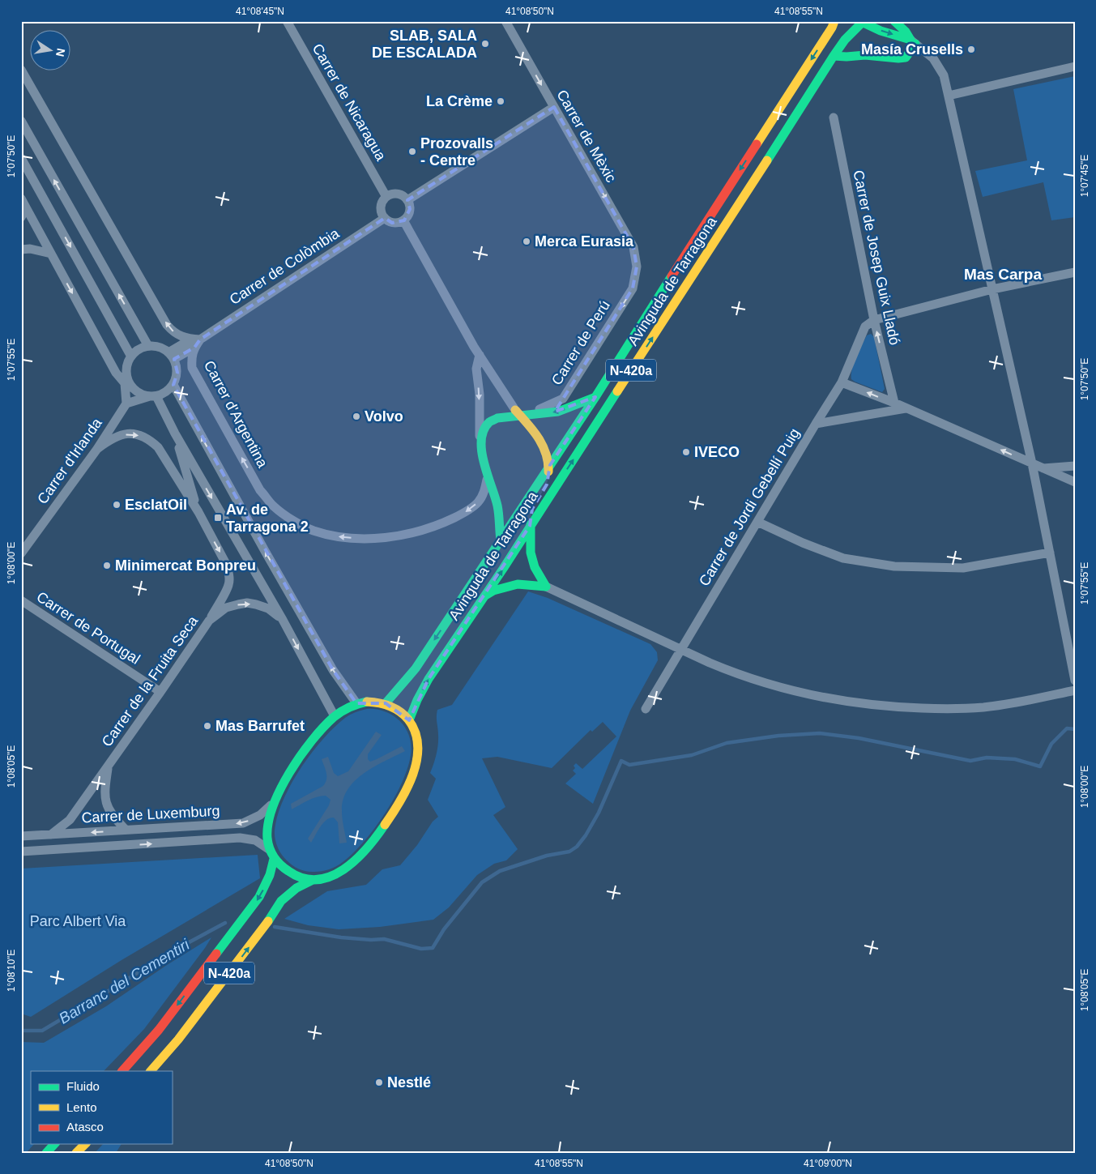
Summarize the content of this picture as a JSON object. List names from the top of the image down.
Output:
{
  "streets": {
    "main road": ["Avinguda de Tarragona", "N-420a"],
    "street": [
      "Carrer de Nicaragua",
      "Carrer de Mèxic",
      "Carrer de Josep Guix Lladó",
      "Carrer de Colòmbia",
      "Carrer de Perú",
      "Carrer d'Argentina",
      "Carrer d'Irlanda",
      "Carrer de Jordi Gebellí Puig",
      "Carrer de Portugal",
      "Carrer de la Fruita Seca",
      "Carrer de Luxemburg"
    ]
  },
  "crossings": [
    ["Carrer de Nicaragua", "Carrer de Colòmbia"],
    ["Carrer de Mèxic", "Carrer de Perú"],
    ["Carrer de Josep Guix Lladó", "Carrer de Jordi Gebellí Puig"],
    ["Carrer de Colòmbia", "Carrer d'Argentina"],
    ["Avinguda de Tarragona", "N-420a"],
    ["Carrer de Perú", "N-420a"],
    ["N-420a", "Carrer de Luxemburg"],
    ["Carrer de Portugal", "Carrer de la Fruita Seca"],
    ["Carrer de la Fruita Seca", "Carrer de Luxemburg"]
  ],
  "one_way": ["Carrer de Mèxic", "Carrer de Perú"],
  "districts": ["Mas Carpa"],
  "water": ["Barranc del Cementiri"],
  "parks": ["Parc Albert Via"],
  "places": {
    "other": [
      "SLAB, SALA DE ESCALADA",
      "Masía Crusells",
      "La Crème",
      "Prozovalls - Centre",
      "Merca Eurasia",
      "Volvo",
      "IVECO",
      "EsclatOil",
      "Minimercat Bonpreu",
      "Mas Barrufet",
      "Nestlé"
    ],
    "transit": ["Av. de Tarragona 2"]
  },
  "legend": ["Fluido", "Lento", "Atasco"],
  "north": "right",
  "coordinates": [
    "41°08'45\"N",
    "41°08'50\"N",
    "41°08'55\"N",
    "1°07'50\"E",
    "1°07'45\"E",
    "1°07'55\"E",
    "1°08'00\"E",
    "1°08'05\"E",
    "1°08'10\"E",
    "41°09'00\"N"
  ]
}
